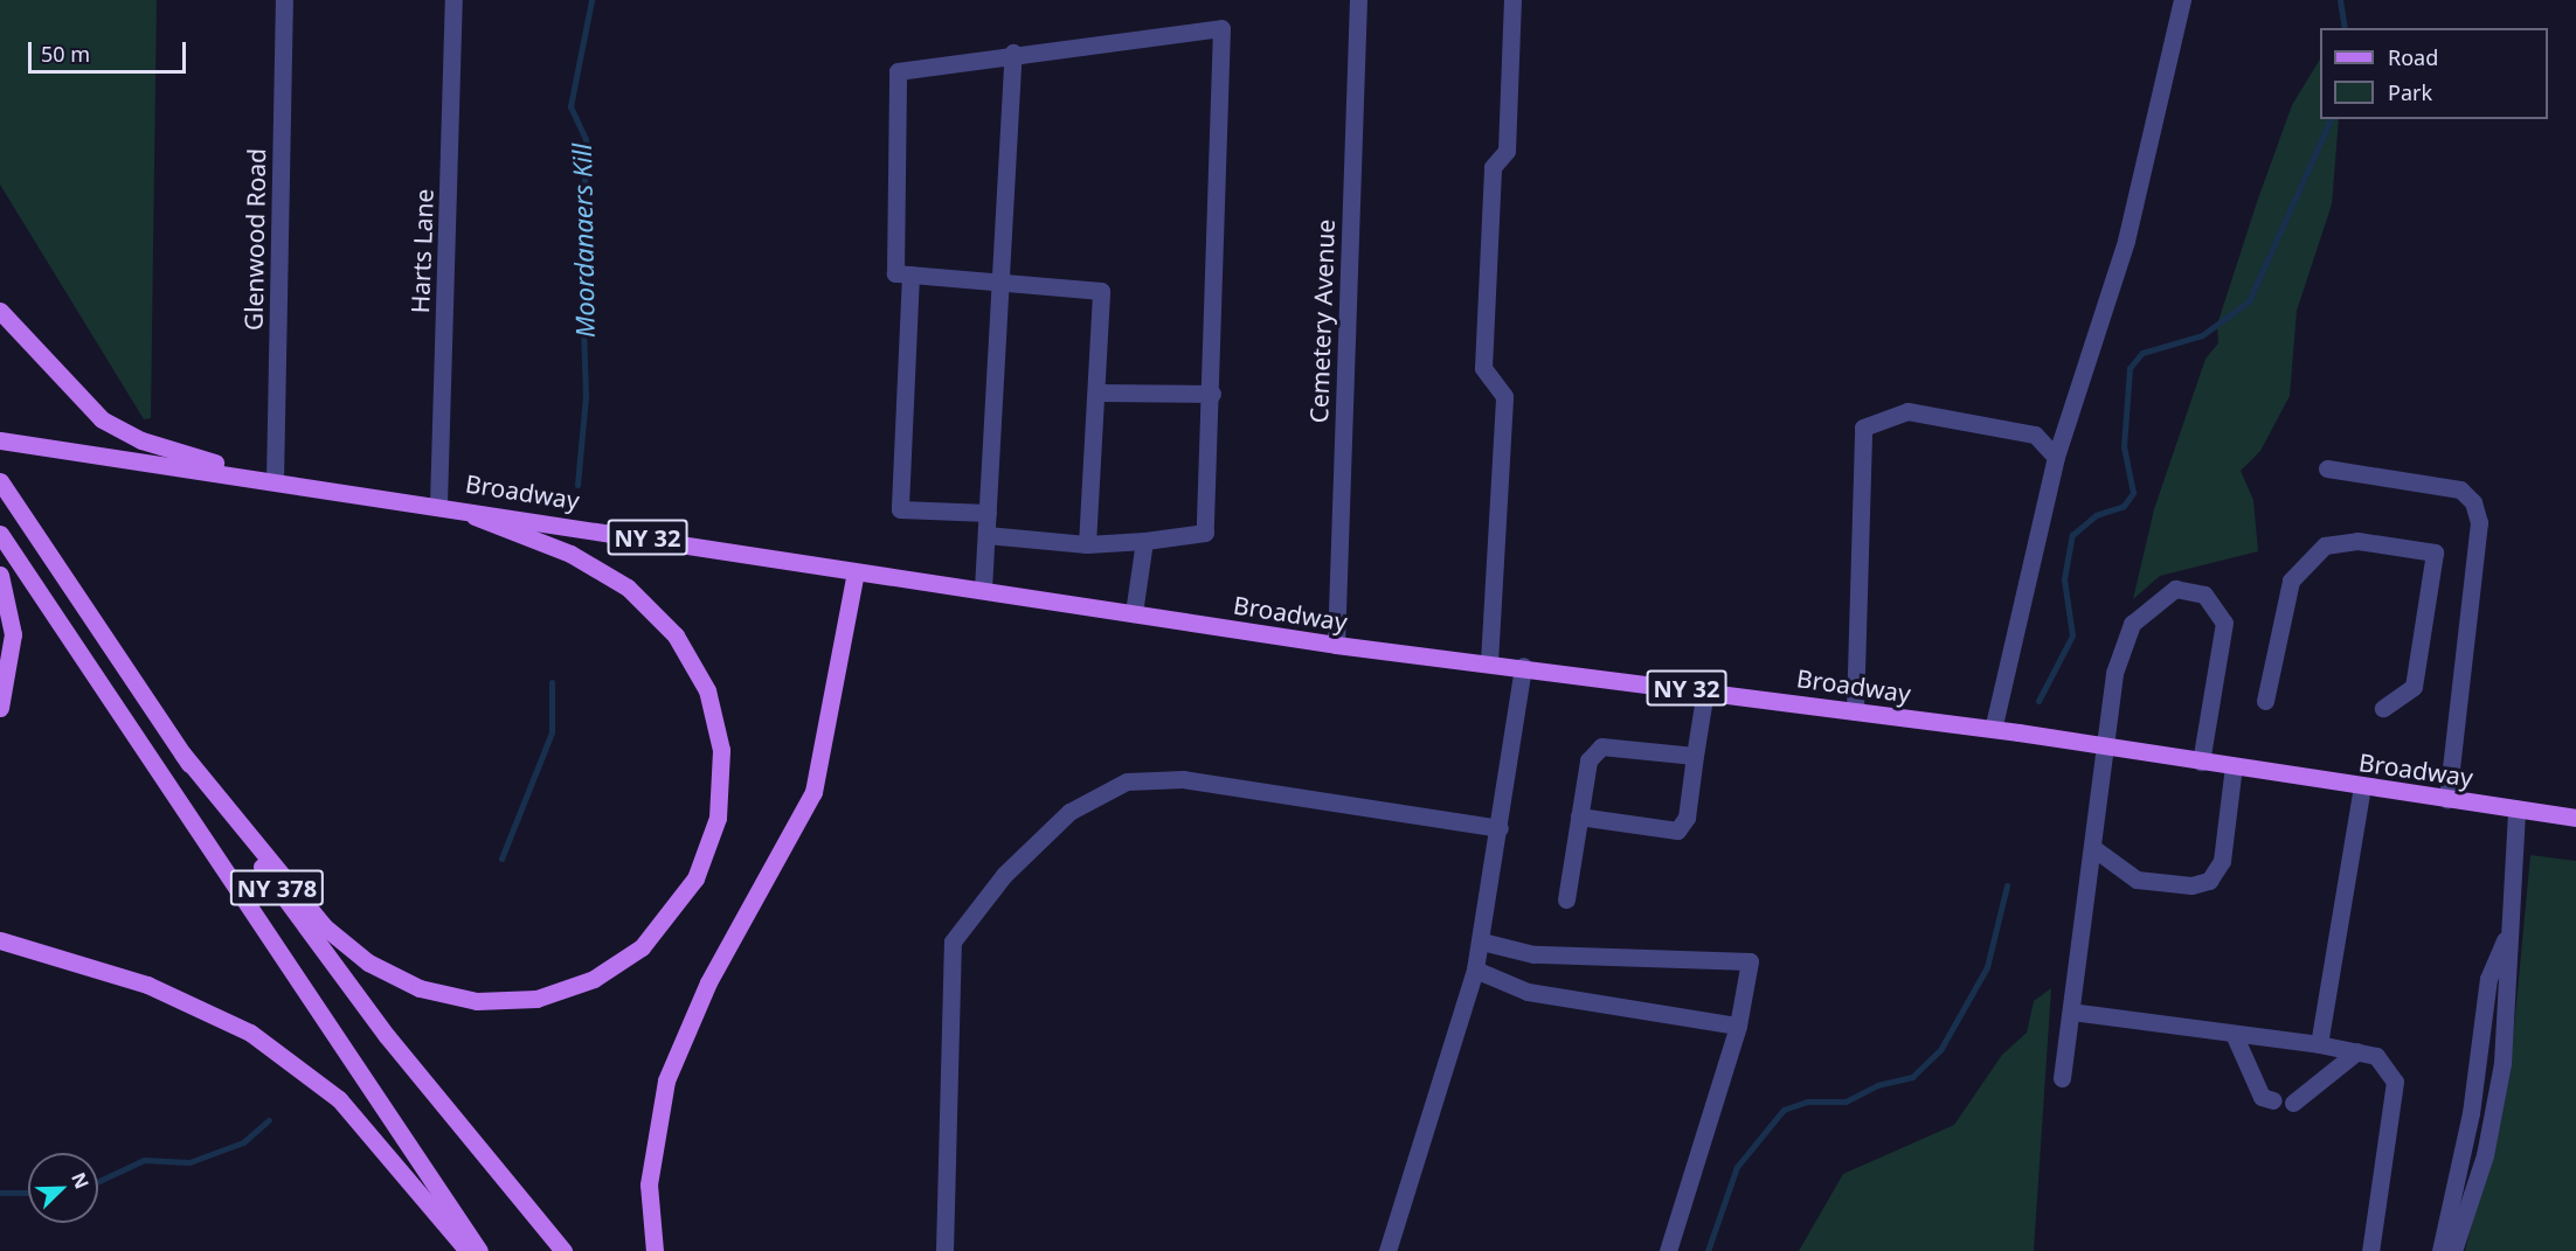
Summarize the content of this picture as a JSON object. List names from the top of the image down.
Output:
{
  "streets": {
    "main road": ["Broadway", "NY 32", "NY 378"],
    "street": ["Glenwood Road", "Harts Lane", "Cemetery Avenue"]
  },
  "crossings": [
    ["Glenwood Road", "Broadway"],
    ["Harts Lane", "Broadway"],
    ["Cemetery Avenue", "Broadway"]
  ],
  "water": ["Moordanaers Kill"],
  "legend": ["Road", "Park"],
  "scale_bar": "50 m",
  "north": "top right"
}
